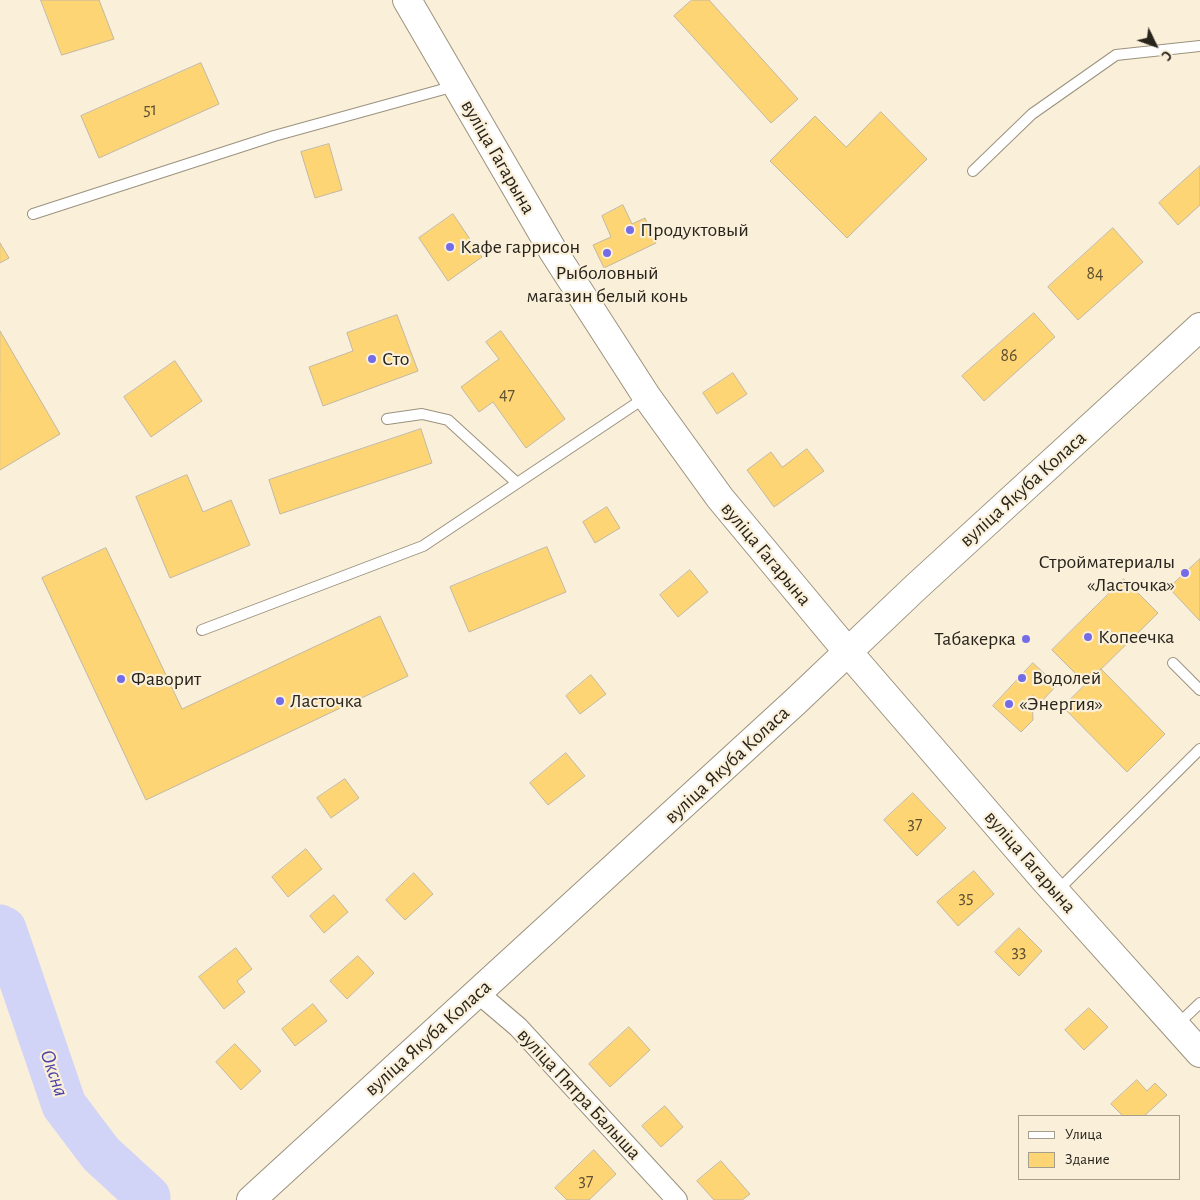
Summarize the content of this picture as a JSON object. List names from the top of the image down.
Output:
{
  "streets": {
    "main road": ["вуліца Гагарына", "вуліца Якуба Коласа"],
    "street": ["вуліца Пятра Балыша"]
  },
  "crossings": [
    ["вуліца Гагарына", "вуліца Якуба Коласа"],
    ["вуліца Якуба Коласа", "вуліца Пятра Балыша"]
  ],
  "water": ["Оксна"],
  "places": [
    "Продуктовый",
    "Кафе гаррисон",
    "Рыболовный магазин белый конь",
    "Сто",
    "Стройматериалы «Ласточка»",
    "Копеечка",
    "Табакерка",
    "Водолей",
    "Фаворит",
    "Ласточка",
    "«Энергия»"
  ],
  "house_numbers": [
    "51",
    "84",
    "86",
    "47",
    "37",
    "35",
    "33",
    "37"
  ],
  "legend": ["Улица", "Здание"],
  "north": "bottom right"
}
